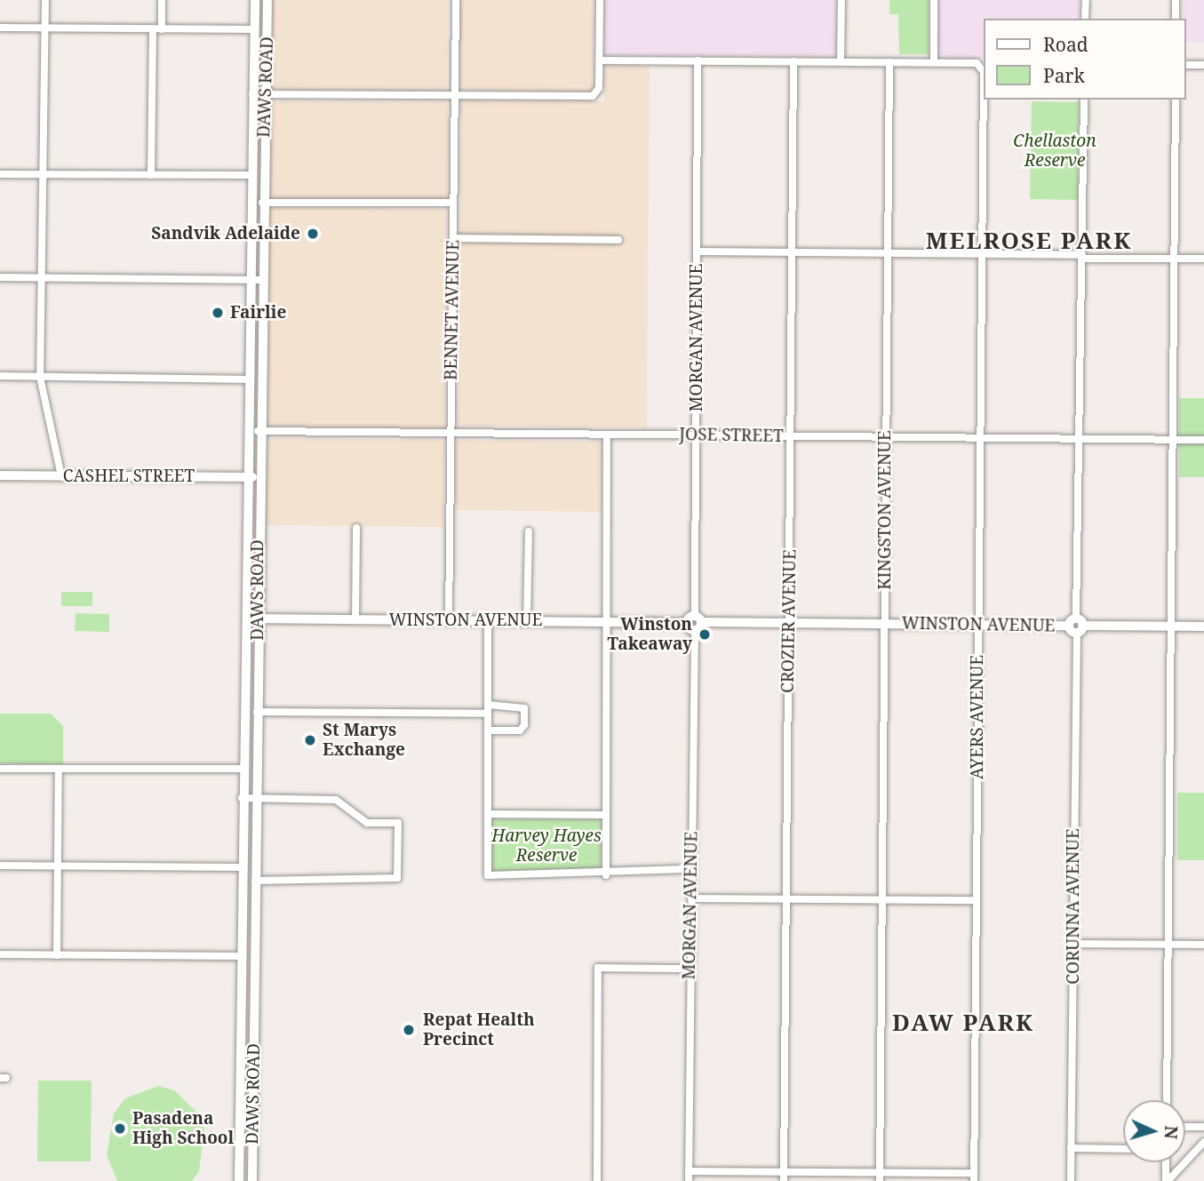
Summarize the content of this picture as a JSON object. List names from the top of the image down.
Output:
{
  "streets": {
    "main road": ["DAWS ROAD", "CASHEL STREET", "WINSTON AVENUE"],
    "street": [
      "BENNET AVENUE",
      "MORGAN AVENUE",
      "JOSE STREET",
      "KINGSTON AVENUE",
      "CROZIER AVENUE",
      "AYERS AVENUE",
      "CORUNNA AVENUE"
    ]
  },
  "crossings": [
    ["DAWS ROAD", "JOSE STREET"],
    ["DAWS ROAD", "CASHEL STREET"],
    ["DAWS ROAD", "WINSTON AVENUE"],
    ["BENNET AVENUE", "JOSE STREET"],
    ["BENNET AVENUE", "WINSTON AVENUE"],
    ["MORGAN AVENUE", "JOSE STREET"],
    ["MORGAN AVENUE", "WINSTON AVENUE"],
    ["JOSE STREET", "KINGSTON AVENUE"],
    ["JOSE STREET", "CROZIER AVENUE"],
    ["JOSE STREET", "AYERS AVENUE"],
    ["JOSE STREET", "CORUNNA AVENUE"],
    ["KINGSTON AVENUE", "WINSTON AVENUE"],
    ["WINSTON AVENUE", "CROZIER AVENUE"],
    ["WINSTON AVENUE", "AYERS AVENUE"],
    ["WINSTON AVENUE", "CORUNNA AVENUE"]
  ],
  "districts": ["MELROSE PARK", "DAW PARK"],
  "parks": ["Chellaston Reserve", "Harvey Hayes Reserve"],
  "places": [
    "Sandvik Adelaide",
    "Fairlie",
    "Winston Takeaway",
    "St Marys Exchange",
    "Repat Health Precinct",
    "Pasadena High School"
  ],
  "legend": ["Road", "Park"],
  "north": "right"
}
